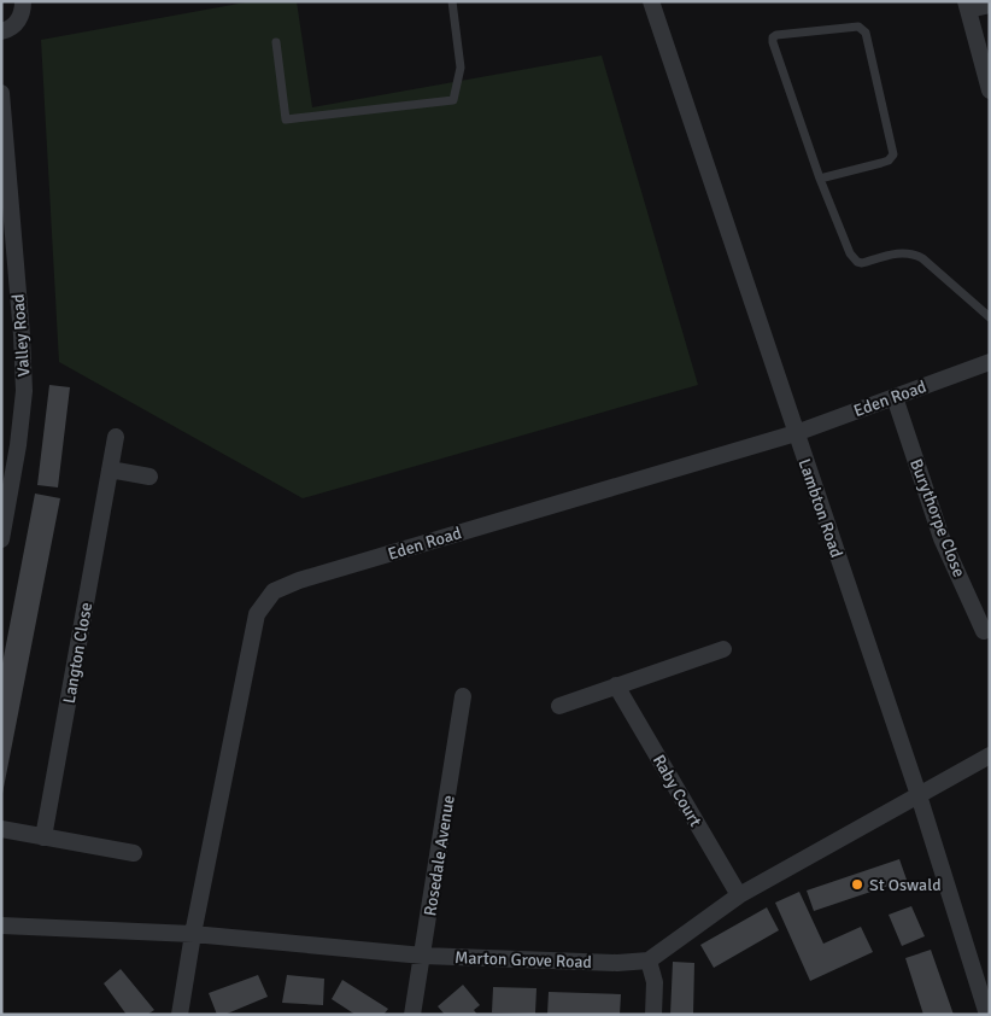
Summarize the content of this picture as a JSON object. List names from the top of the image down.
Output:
{
  "streets": {
    "street": [
      "Valley Road",
      "Eden Road",
      "Lambton Road",
      "Burythorpe Close",
      "Langton Close",
      "Raby Court",
      "Rosedale Avenue",
      "Marton Grove Road"
    ]
  },
  "crossings": [
    ["Eden Road", "Lambton Road"],
    ["Eden Road", "Burythorpe Close"],
    ["Eden Road", "Marton Grove Road"],
    ["Rosedale Avenue", "Marton Grove Road"]
  ],
  "places": ["St Oswald"]
}
